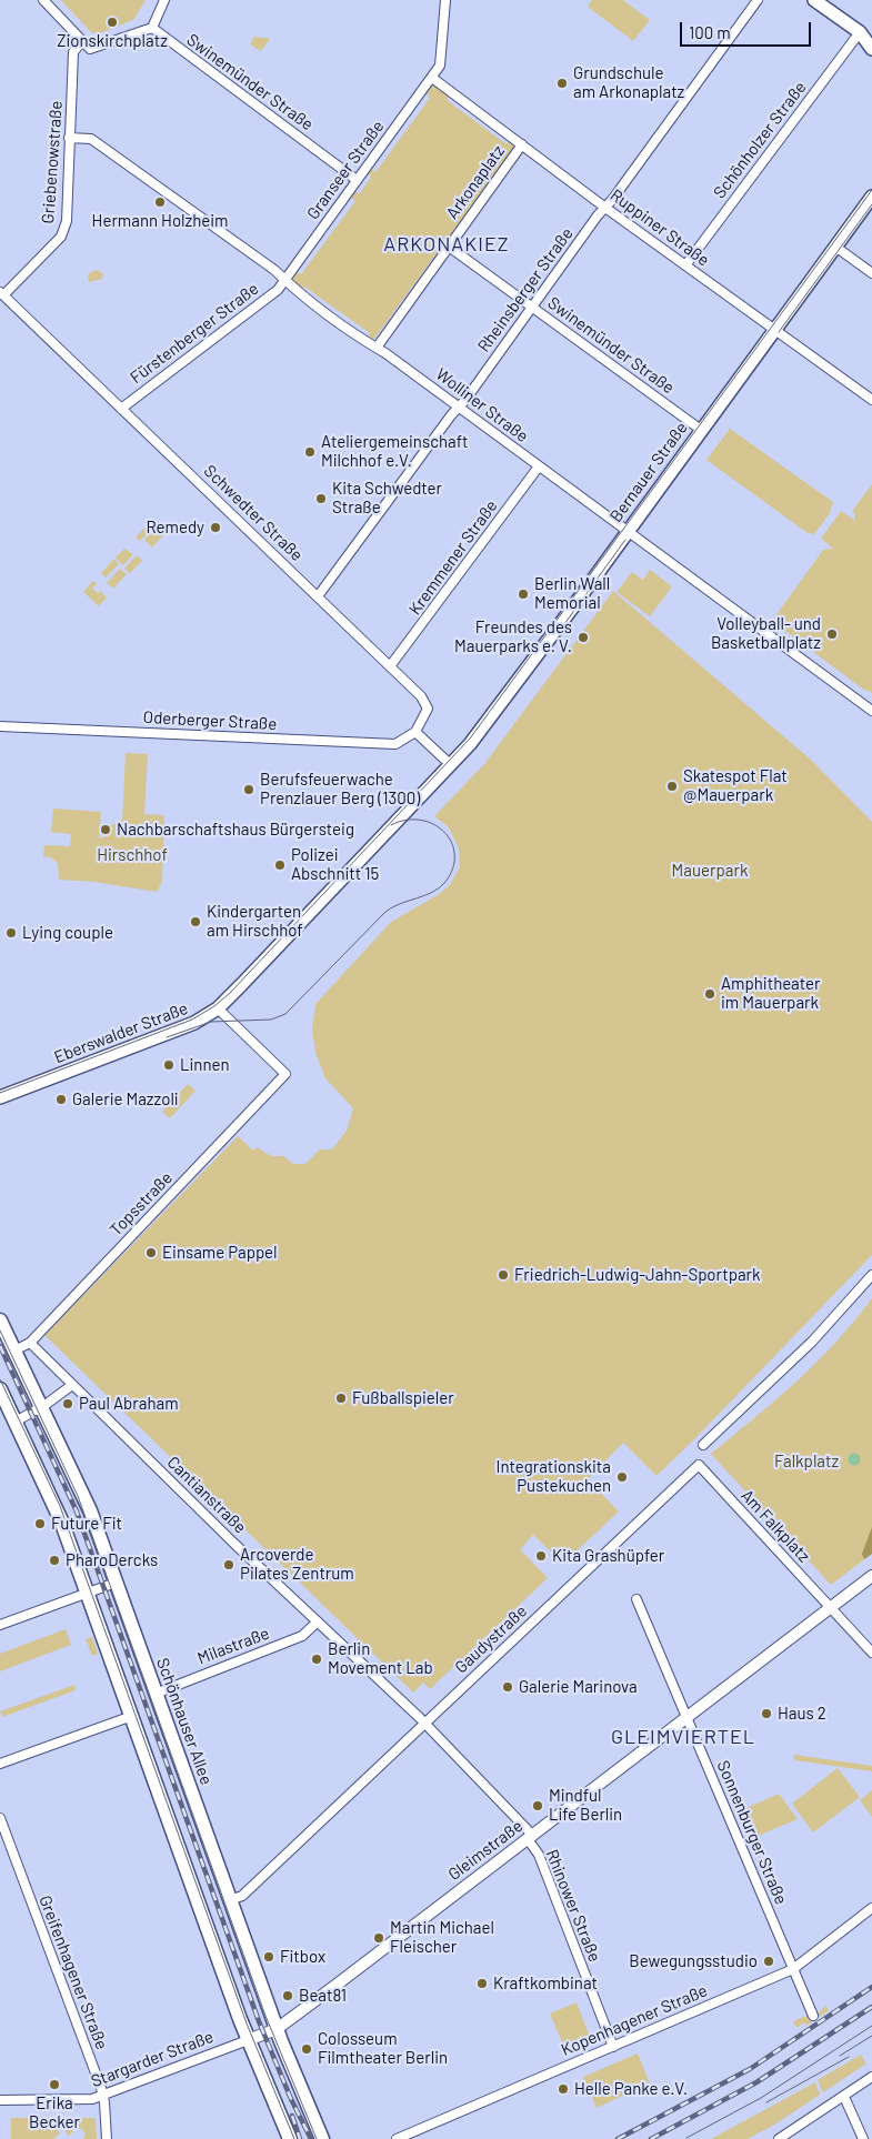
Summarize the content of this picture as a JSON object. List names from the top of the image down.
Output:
{
  "streets": {
    "main road": ["Bernauer Straße", "Eberswalder Straße", "Schönhauser Allee"],
    "street": [
      "Swinemünder Straße",
      "Schönholzer Straße",
      "Griebenowstraße",
      "Granseer Straße",
      "Arkonaplatz",
      "Ruppiner Straße",
      "Rheinsberger Straße",
      "Fürstenberger Straße",
      "Wolliner Straße",
      "Schwedter Straße",
      "Kremmener Straße",
      "Oderberger Straße",
      "Topsstraße",
      "Cantianstraße",
      "Am Falkplatz",
      "Gaudystraße",
      "Milastraße",
      "Sonnenburger Straße",
      "Gleimstraße",
      "Rhinower Straße",
      "Greifenhagener Straße",
      "Kopenhagener Straße",
      "Stargarder Straße"
    ]
  },
  "crossings": [
    ["Swinemünder Straße", "Granseer Straße"],
    ["Swinemünder Straße", "Arkonaplatz"],
    ["Swinemünder Straße", "Rheinsberger Straße"],
    ["Swinemünder Straße", "Bernauer Straße"],
    ["Schönholzer Straße", "Ruppiner Straße"],
    ["Griebenowstraße", "Wolliner Straße"],
    ["Griebenowstraße", "Schwedter Straße"],
    ["Granseer Straße", "Ruppiner Straße"],
    ["Granseer Straße", "Fürstenberger Straße"],
    ["Granseer Straße", "Wolliner Straße"],
    ["Arkonaplatz", "Ruppiner Straße"],
    ["Arkonaplatz", "Wolliner Straße"],
    ["Ruppiner Straße", "Rheinsberger Straße"],
    ["Ruppiner Straße", "Bernauer Straße"],
    ["Rheinsberger Straße", "Wolliner Straße"],
    ["Rheinsberger Straße", "Schwedter Straße"],
    ["Fürstenberger Straße", "Wolliner Straße"],
    ["Fürstenberger Straße", "Schwedter Straße"],
    ["Wolliner Straße", "Bernauer Straße"],
    ["Wolliner Straße", "Kremmener Straße"],
    ["Bernauer Straße", "Eberswalder Straße"],
    ["Schwedter Straße", "Kremmener Straße"],
    ["Schwedter Straße", "Oderberger Straße"],
    ["Eberswalder Straße", "Topsstraße"],
    ["Topsstraße", "Cantianstraße"],
    ["Topsstraße", "Schönhauser Allee"],
    ["Cantianstraße", "Gaudystraße"],
    ["Cantianstraße", "Milastraße"],
    ["Cantianstraße", "Gleimstraße"],
    ["Cantianstraße", "Rhinower Straße"],
    ["Am Falkplatz", "Gaudystraße"],
    ["Am Falkplatz", "Gleimstraße"],
    ["Gaudystraße", "Schönhauser Allee"],
    ["Milastraße", "Schönhauser Allee"],
    ["Schönhauser Allee", "Gleimstraße"],
    ["Sonnenburger Straße", "Gleimstraße"],
    ["Sonnenburger Straße", "Kopenhagener Straße"],
    ["Gleimstraße", "Rhinower Straße"],
    ["Gleimstraße", "Stargarder Straße"],
    ["Rhinower Straße", "Kopenhagener Straße"],
    ["Greifenhagener Straße", "Stargarder Straße"]
  ],
  "districts": ["ARKONAKIEZ", "GLEIMVIERTEL"],
  "parks": ["Hirschhof", "Mauerpark", "Falkplatz"],
  "places": [
    "Zionskirchplatz",
    "Grundschule am Arkonaplatz",
    "Hermann Holzheim",
    "Ateliergemeinschaft Milchhof e.V.",
    "Kita Schwedter Straße",
    "Remedy",
    "Berlin Wall Memorial",
    "Volleyball- und Basketballplatz",
    "Freundes des Mauerparks e. V.",
    "Skatespot Flat @Mauerpark",
    "Berufsfeuerwache Prenzlauer Berg (1300)",
    "Nachbarschaftshaus Bürgersteig",
    "Polizei Abschnitt 15",
    "Kindergarten am Hirschhof",
    "Lying couple",
    "Amphitheater im Mauerpark",
    "Linnen",
    "Galerie Mazzoli",
    "Einsame Pappel",
    "Friedrich-Ludwig-Jahn-Sportpark",
    "Fußballspieler",
    "Paul Abraham",
    "Integrationskita Pustekuchen",
    "Future Fit",
    "Kita Grashüpfer",
    "PharoDercks",
    "Arcoverde Pilates Zentrum",
    "Berlin Movement Lab",
    "Galerie Marinova",
    "Haus 2",
    "Mindful Life Berlin",
    "Martin Michael Fleischer",
    "Fitbox",
    "Bewegungsstudio",
    "Kraftkombinat",
    "Beat81",
    "Colosseum Filmtheater Berlin",
    "Erika Becker",
    "Helle Panke e.V."
  ],
  "scale_bar": "100 m"
}
